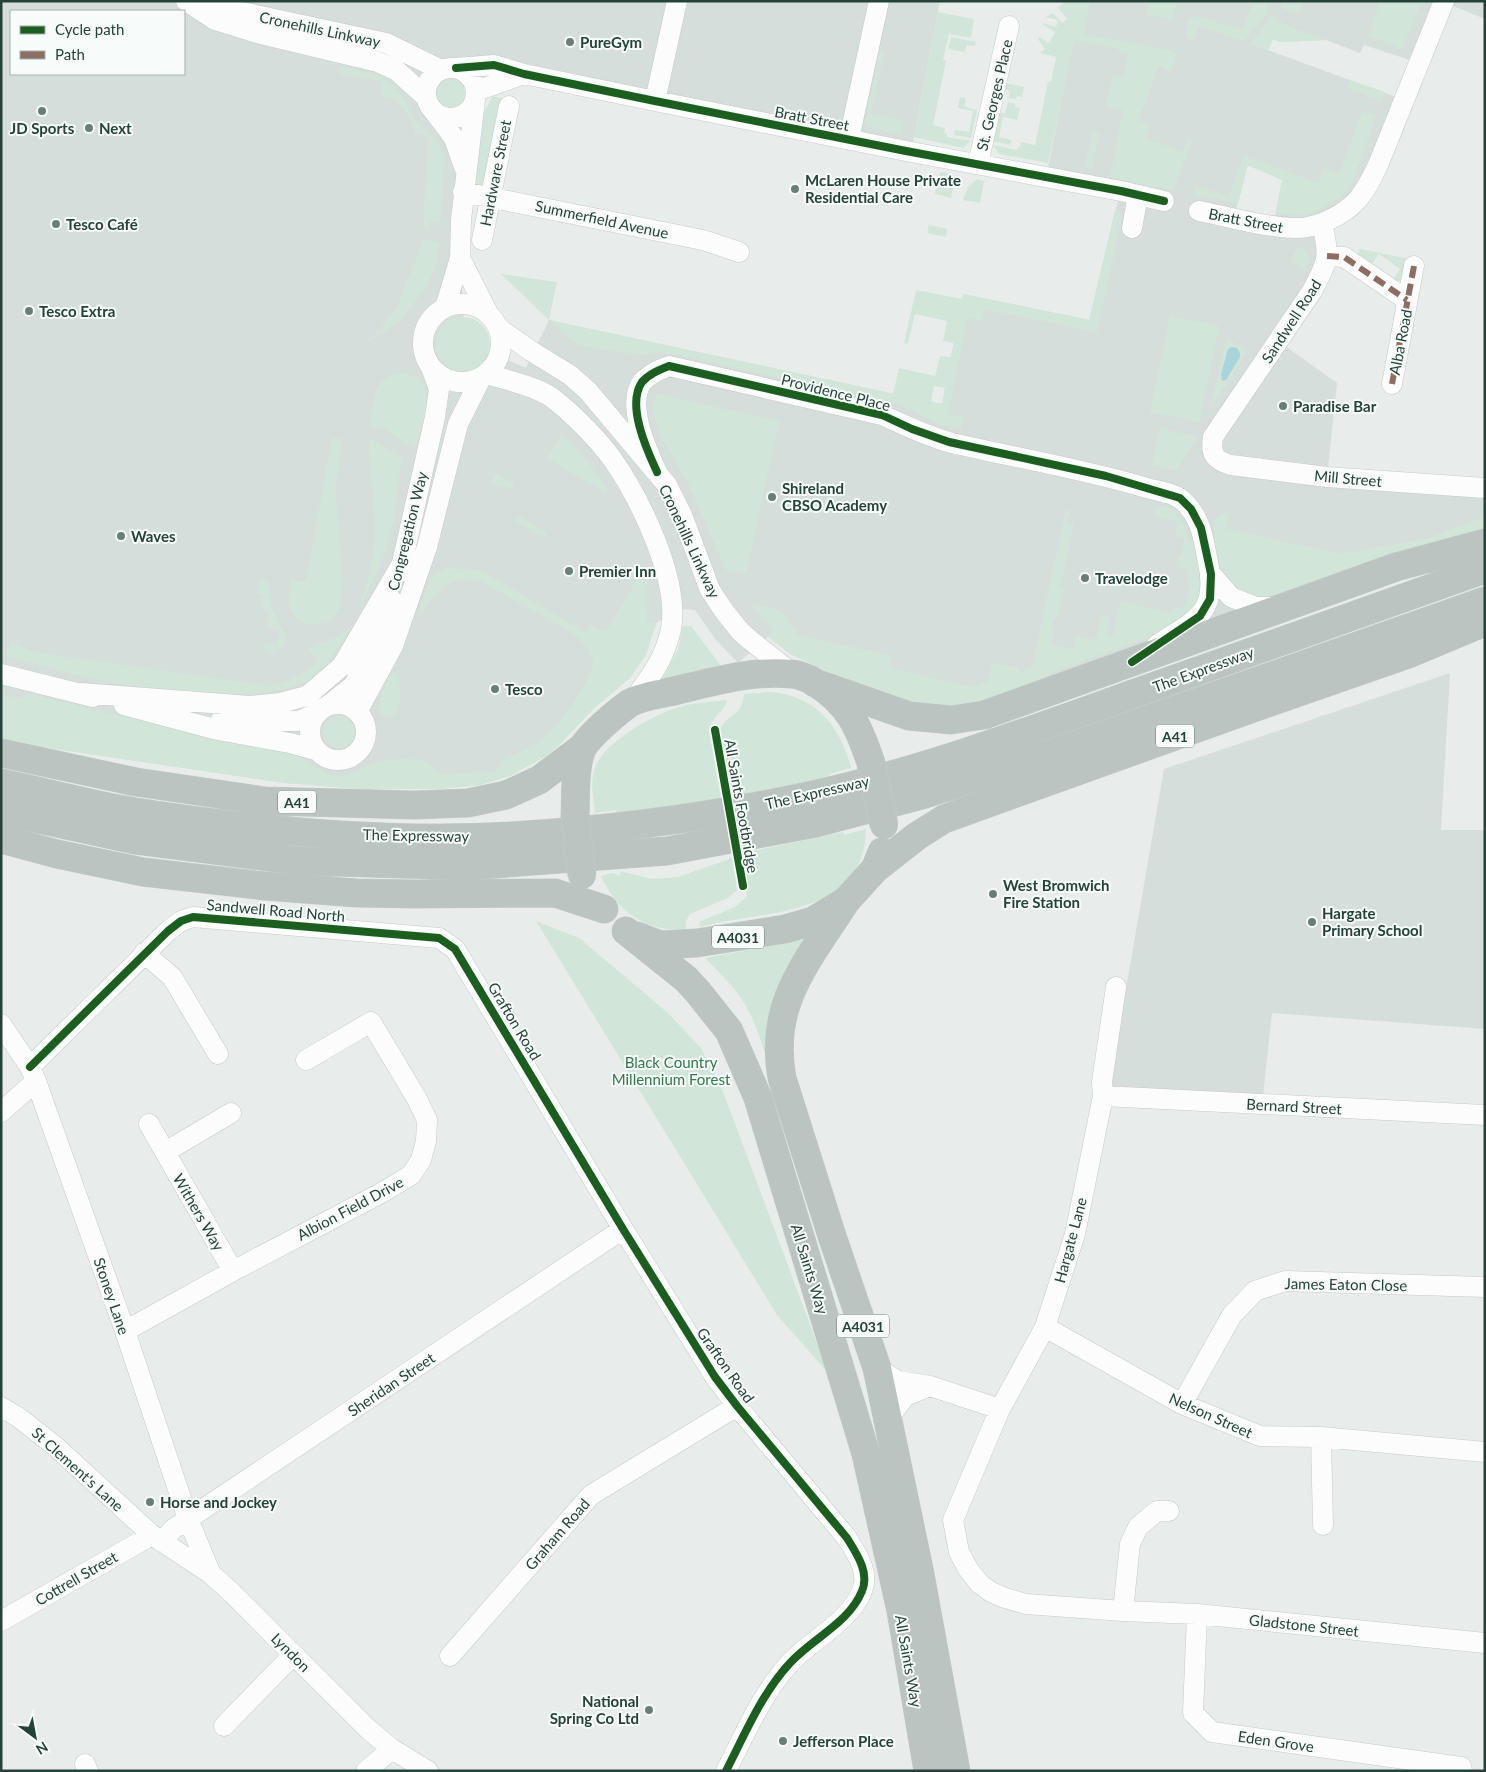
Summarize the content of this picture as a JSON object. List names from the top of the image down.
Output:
{
  "streets": {
    "highway": [
      "The Expressway",
      "A41",
      "A4031",
      "All Saints Way"
    ],
    "street": [
      "Cronehills Linkway",
      "St. Georges Place",
      "Bratt Street",
      "Hardware Street",
      "Summerfield Avenue",
      "Sandwell Road",
      "Alba Road",
      "Providence Place",
      "Mill Street",
      "Congregation Way",
      "Sandwell Road North",
      "Grafton Road",
      "Bernard Street",
      "Albion Field Drive",
      "Withers Way",
      "Hargate Lane",
      "James Eaton Close",
      "Stoney Lane",
      "Sheridan Street",
      "Nelson Street",
      "St Clement's Lane",
      "Graham Road",
      "Cottrell Street",
      "Gladstone Street",
      "Lyndon",
      "Eden Grove"
    ],
    "cycle path": ["All Saints Footbridge"]
  },
  "crossings": [
    ["Cronehills Linkway", "Bratt Street"],
    ["Cronehills Linkway", "Summerfield Avenue"],
    ["Cronehills Linkway", "Providence Place"],
    ["Cronehills Linkway", "Congregation Way"],
    ["Cronehills Linkway", "A4031"],
    ["St. Georges Place", "Bratt Street"],
    ["Bratt Street", "Sandwell Road"],
    ["Hardware Street", "Summerfield Avenue"],
    ["Sandwell Road", "Alba Road"],
    ["Sandwell Road", "Mill Street"],
    ["A41", "A4031"],
    ["Sandwell Road North", "Grafton Road"],
    ["Sandwell Road North", "Stoney Lane"],
    ["A4031", "All Saints Way"],
    ["Grafton Road", "Sheridan Street"],
    ["Grafton Road", "Graham Road"],
    ["Bernard Street", "Hargate Lane"],
    ["Albion Field Drive", "Withers Way"],
    ["Albion Field Drive", "Stoney Lane"],
    ["Hargate Lane", "Nelson Street"],
    ["Hargate Lane", "Gladstone Street"],
    ["James Eaton Close", "Nelson Street"],
    ["Stoney Lane", "Sheridan Street"],
    ["Stoney Lane", "Lyndon"],
    ["Sheridan Street", "St Clement's Lane"],
    ["Sheridan Street", "Cottrell Street"],
    ["Sheridan Street", "Lyndon"],
    ["St Clement's Lane", "Cottrell Street"],
    ["St Clement's Lane", "Lyndon"],
    ["Cottrell Street", "Lyndon"],
    ["Gladstone Street", "Eden Grove"]
  ],
  "parks": ["Black Country Millennium Forest"],
  "places": [
    "PureGym",
    "JD Sports",
    "Next",
    "McLaren House Private Residential Care",
    "Tesco Café",
    "Tesco Extra",
    "Paradise Bar",
    "Shireland CBSO Academy",
    "Waves",
    "Premier Inn",
    "Travelodge",
    "Tesco",
    "West Bromwich Fire Station",
    "Hargate Primary School",
    "Horse and Jockey",
    "National Spring Co Ltd",
    "Jefferson Place"
  ],
  "legend": ["Cycle path", "Path"],
  "north": "bottom right"
}
